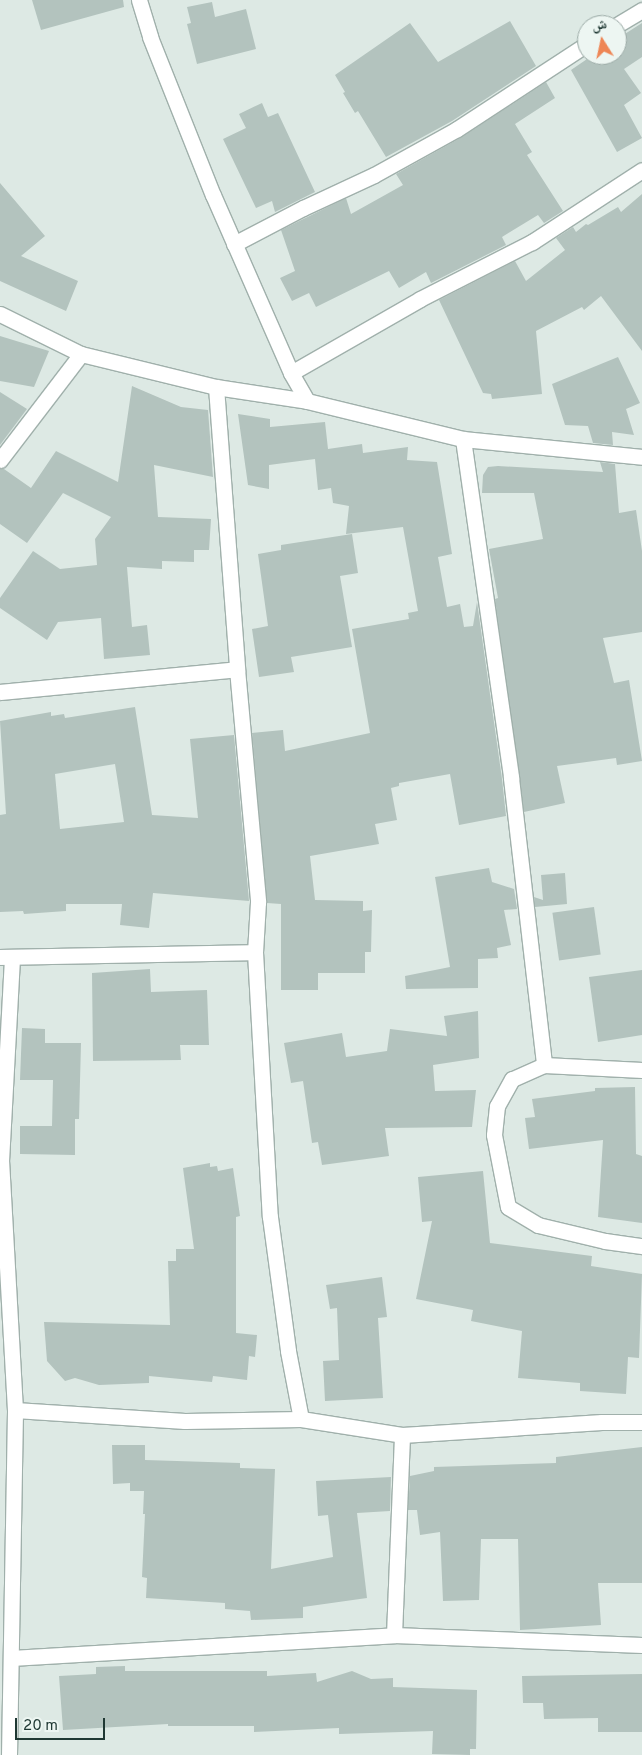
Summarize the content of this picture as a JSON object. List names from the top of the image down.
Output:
{
  "scale_bar": "20 m",
  "north": "top"
}
